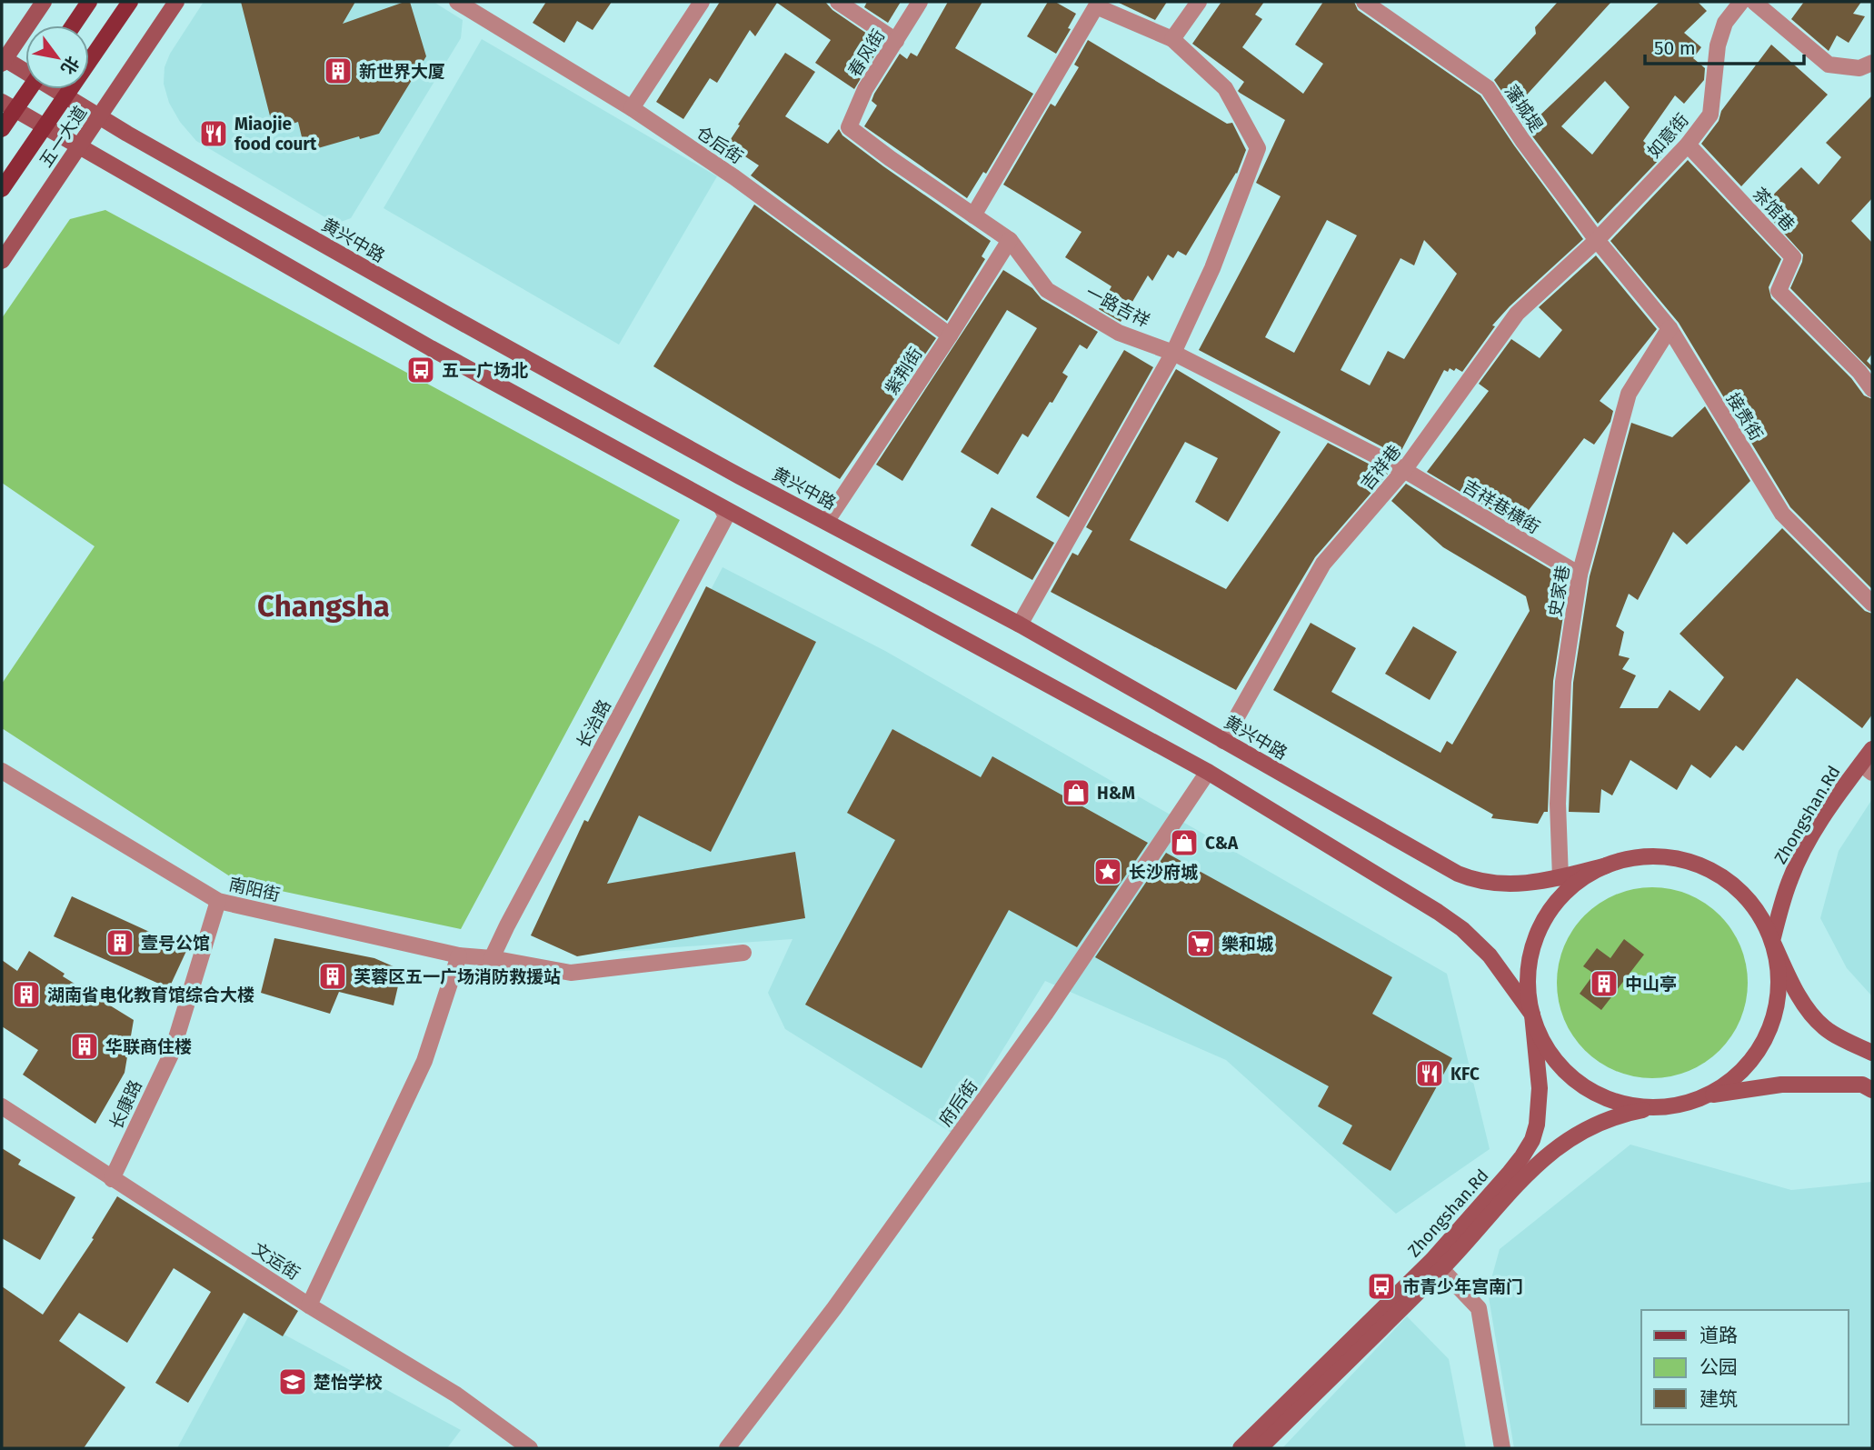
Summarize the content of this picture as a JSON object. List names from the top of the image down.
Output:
{
  "streets": {
    "main road": ["五一大道", "黄兴中路", "Zhongshan.Rd"],
    "street": [
      "春风街",
      "藩城堤",
      "如意街",
      "仓后街",
      "茶馆巷",
      "一路吉祥",
      "紫荆街",
      "接贵街",
      "吉祥巷",
      "吉祥巷横街",
      "史家巷",
      "长治路",
      "南阳街",
      "府后街",
      "长康路",
      "文运街"
    ]
  },
  "crossings": [
    ["春风街", "一路吉祥"],
    ["藩城堤", "如意街"],
    ["藩城堤", "接贵街"],
    ["藩城堤", "吉祥巷"],
    ["如意街", "茶馆巷"],
    ["如意街", "接贵街"],
    ["如意街", "吉祥巷"],
    ["五一大道", "黄兴中路"],
    ["仓后街", "紫荆街"],
    ["黄兴中路", "紫荆街"],
    ["黄兴中路", "吉祥巷"],
    ["黄兴中路", "史家巷"],
    ["黄兴中路", "Zhongshan.Rd"],
    ["一路吉祥", "紫荆街"],
    ["一路吉祥", "吉祥巷"],
    ["一路吉祥", "吉祥巷横街"],
    ["接贵街", "吉祥巷"],
    ["接贵街", "史家巷"],
    ["吉祥巷", "吉祥巷横街"],
    ["吉祥巷横街", "史家巷"],
    ["长治路", "南阳街"],
    ["南阳街", "长康路"],
    ["长康路", "文运街"]
  ],
  "districts": ["Changsha"],
  "places": {
    "building": [
      "新世界大厦",
      "壹号公馆",
      "芙蓉区五一广场消防救援站",
      "中山亭",
      "湖南省电化教育馆综合大楼",
      "华联商住楼"
    ],
    "restaurant": ["Miaojie food court", "KFC"],
    "bus stop": ["五一广场北", "市青少年宫南门"],
    "shop": ["H&M", "C&A"],
    "place": ["长沙府城"],
    "supermarket": ["樂和城"],
    "school or university": ["楚怡学校"]
  },
  "legend": ["道路", "公园", "建筑"],
  "scale_bar": "50 m",
  "north": "bottom right"
}
